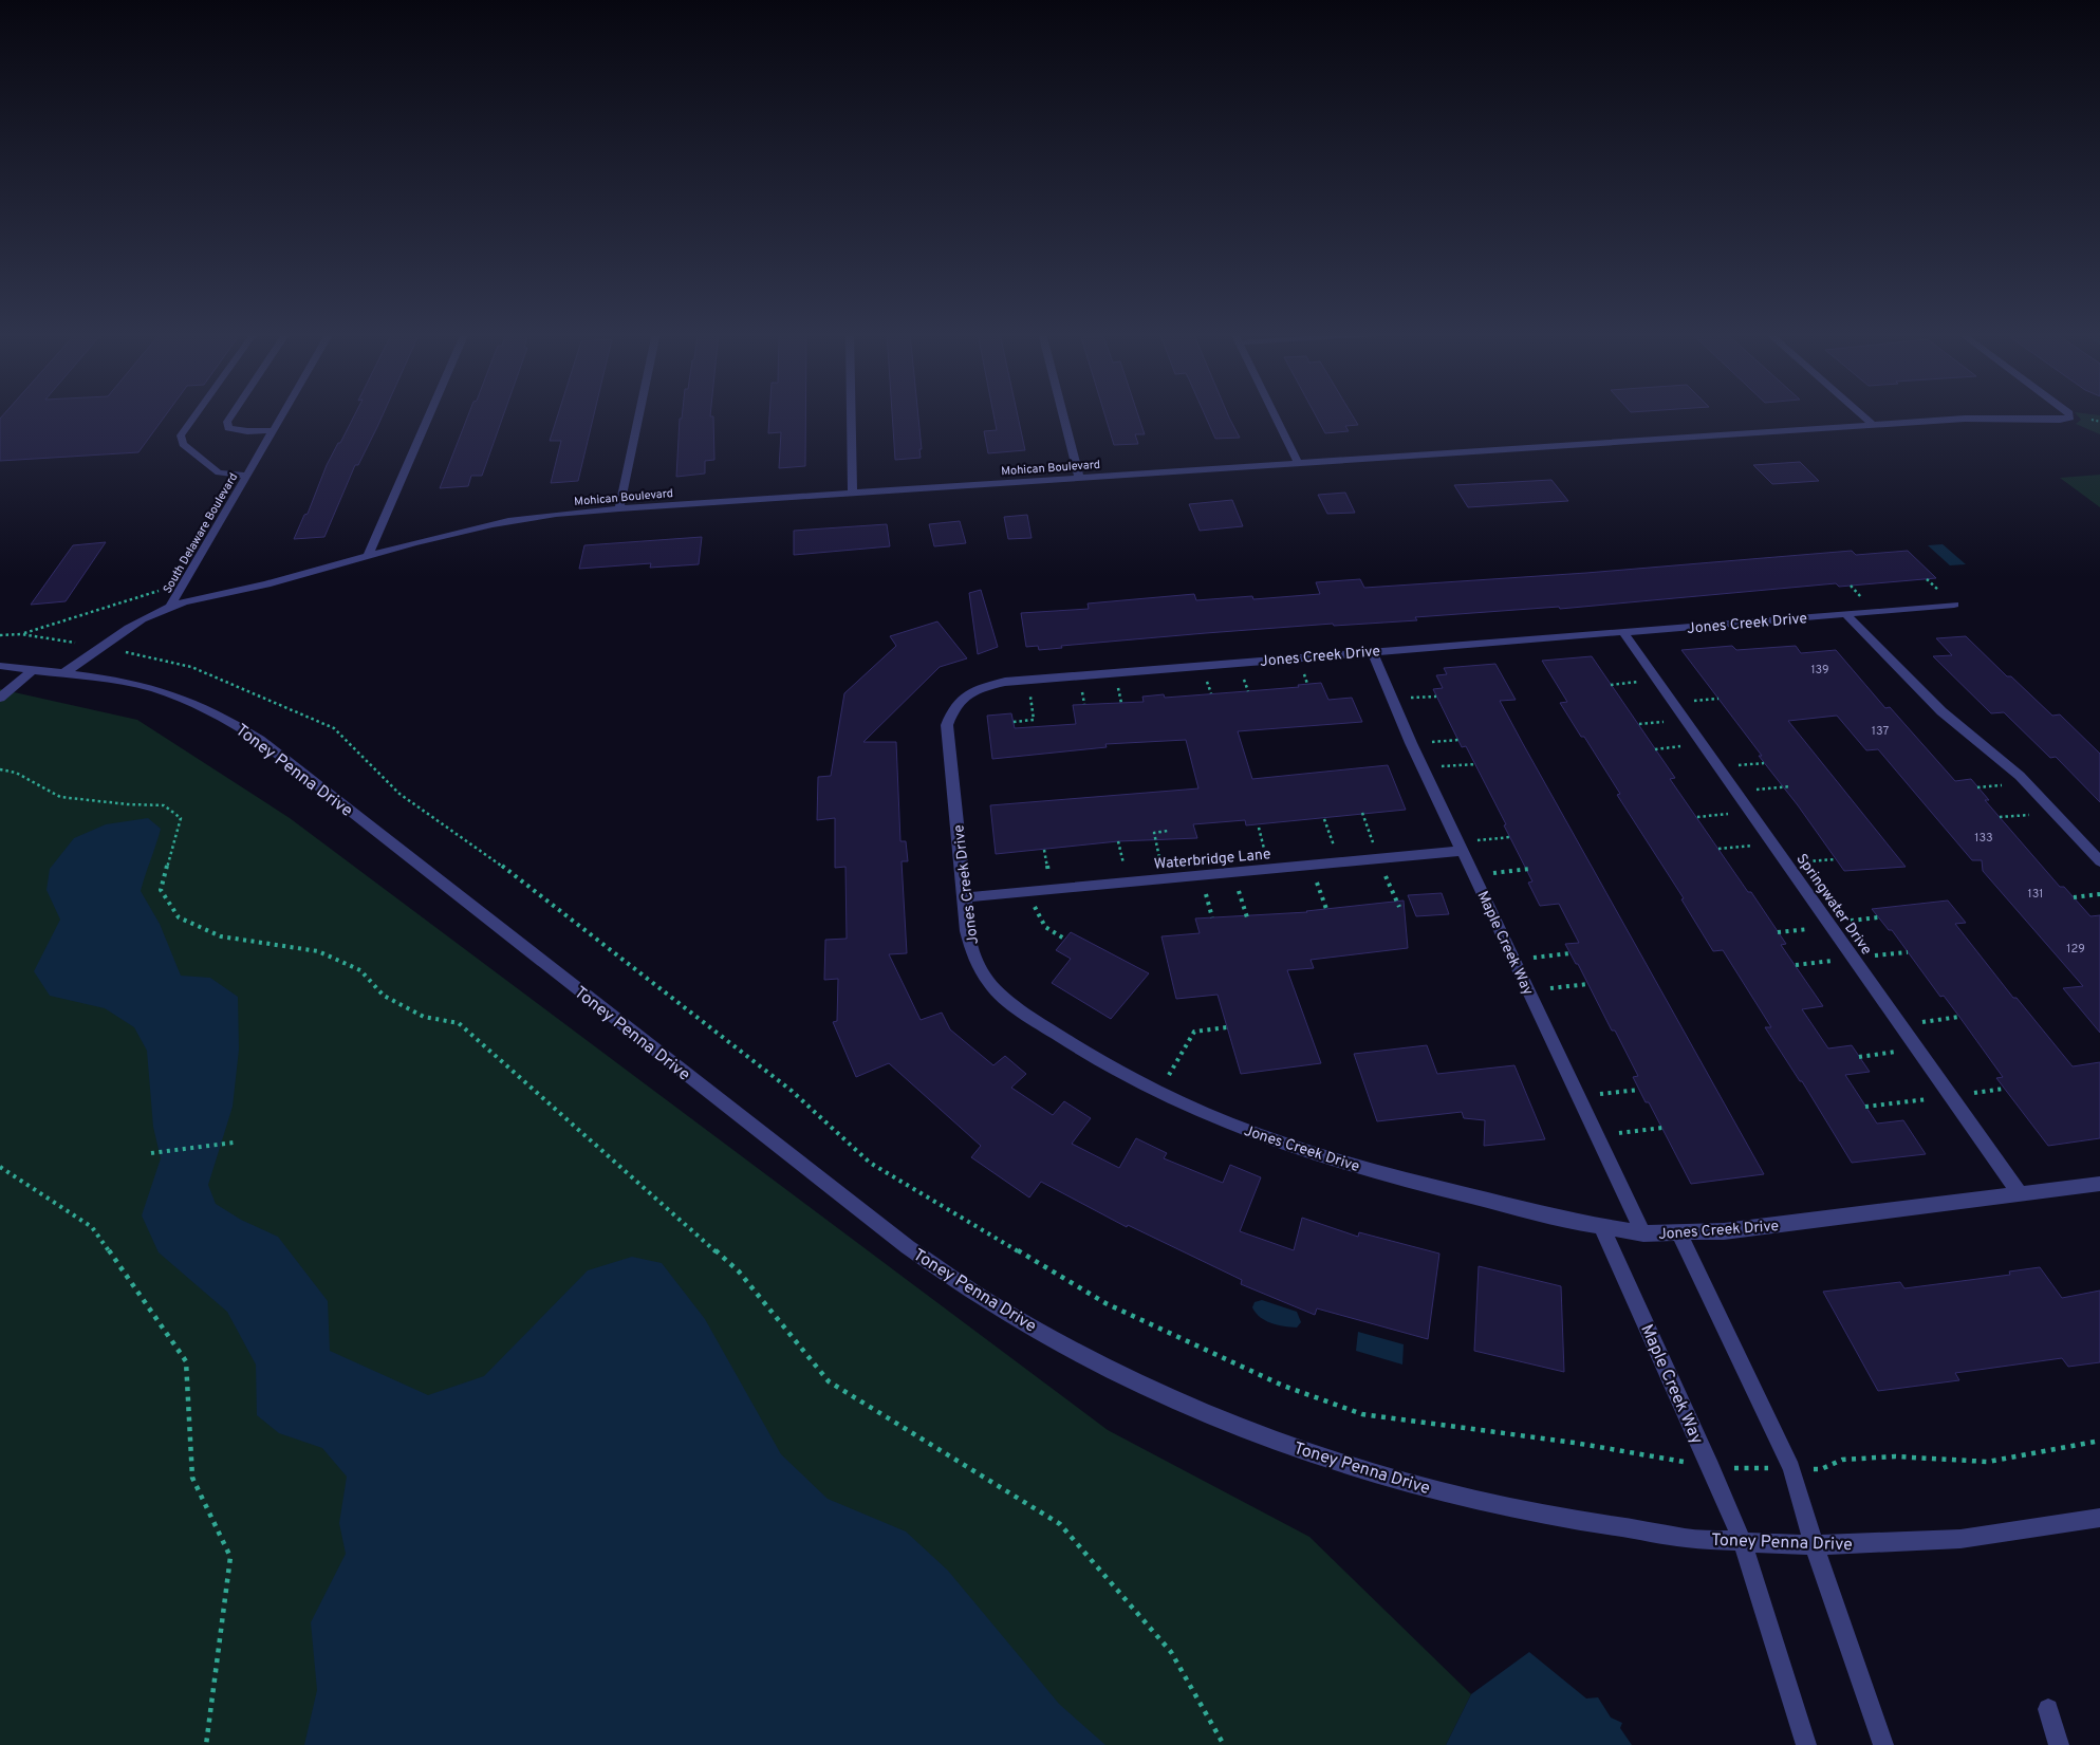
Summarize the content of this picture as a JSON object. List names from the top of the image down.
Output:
{
  "streets": {
    "street": [
      "Mohican Boulevard",
      "South Delaware Boulevard",
      "Jones Creek Drive",
      "Toney Penna Drive",
      "Waterbridge Lane",
      "Springwater Drive",
      "Maple Creek Way"
    ]
  },
  "crossings": [
    ["Mohican Boulevard", "South Delaware Boulevard"],
    ["Mohican Boulevard", "Toney Penna Drive"],
    ["Jones Creek Drive", "Waterbridge Lane"],
    ["Jones Creek Drive", "Springwater Drive"],
    ["Jones Creek Drive", "Maple Creek Way"],
    ["Toney Penna Drive", "Maple Creek Way"],
    ["Waterbridge Lane", "Maple Creek Way"]
  ],
  "house_numbers": [
    "139",
    "137",
    "133",
    "131",
    "129"
  ]
}
